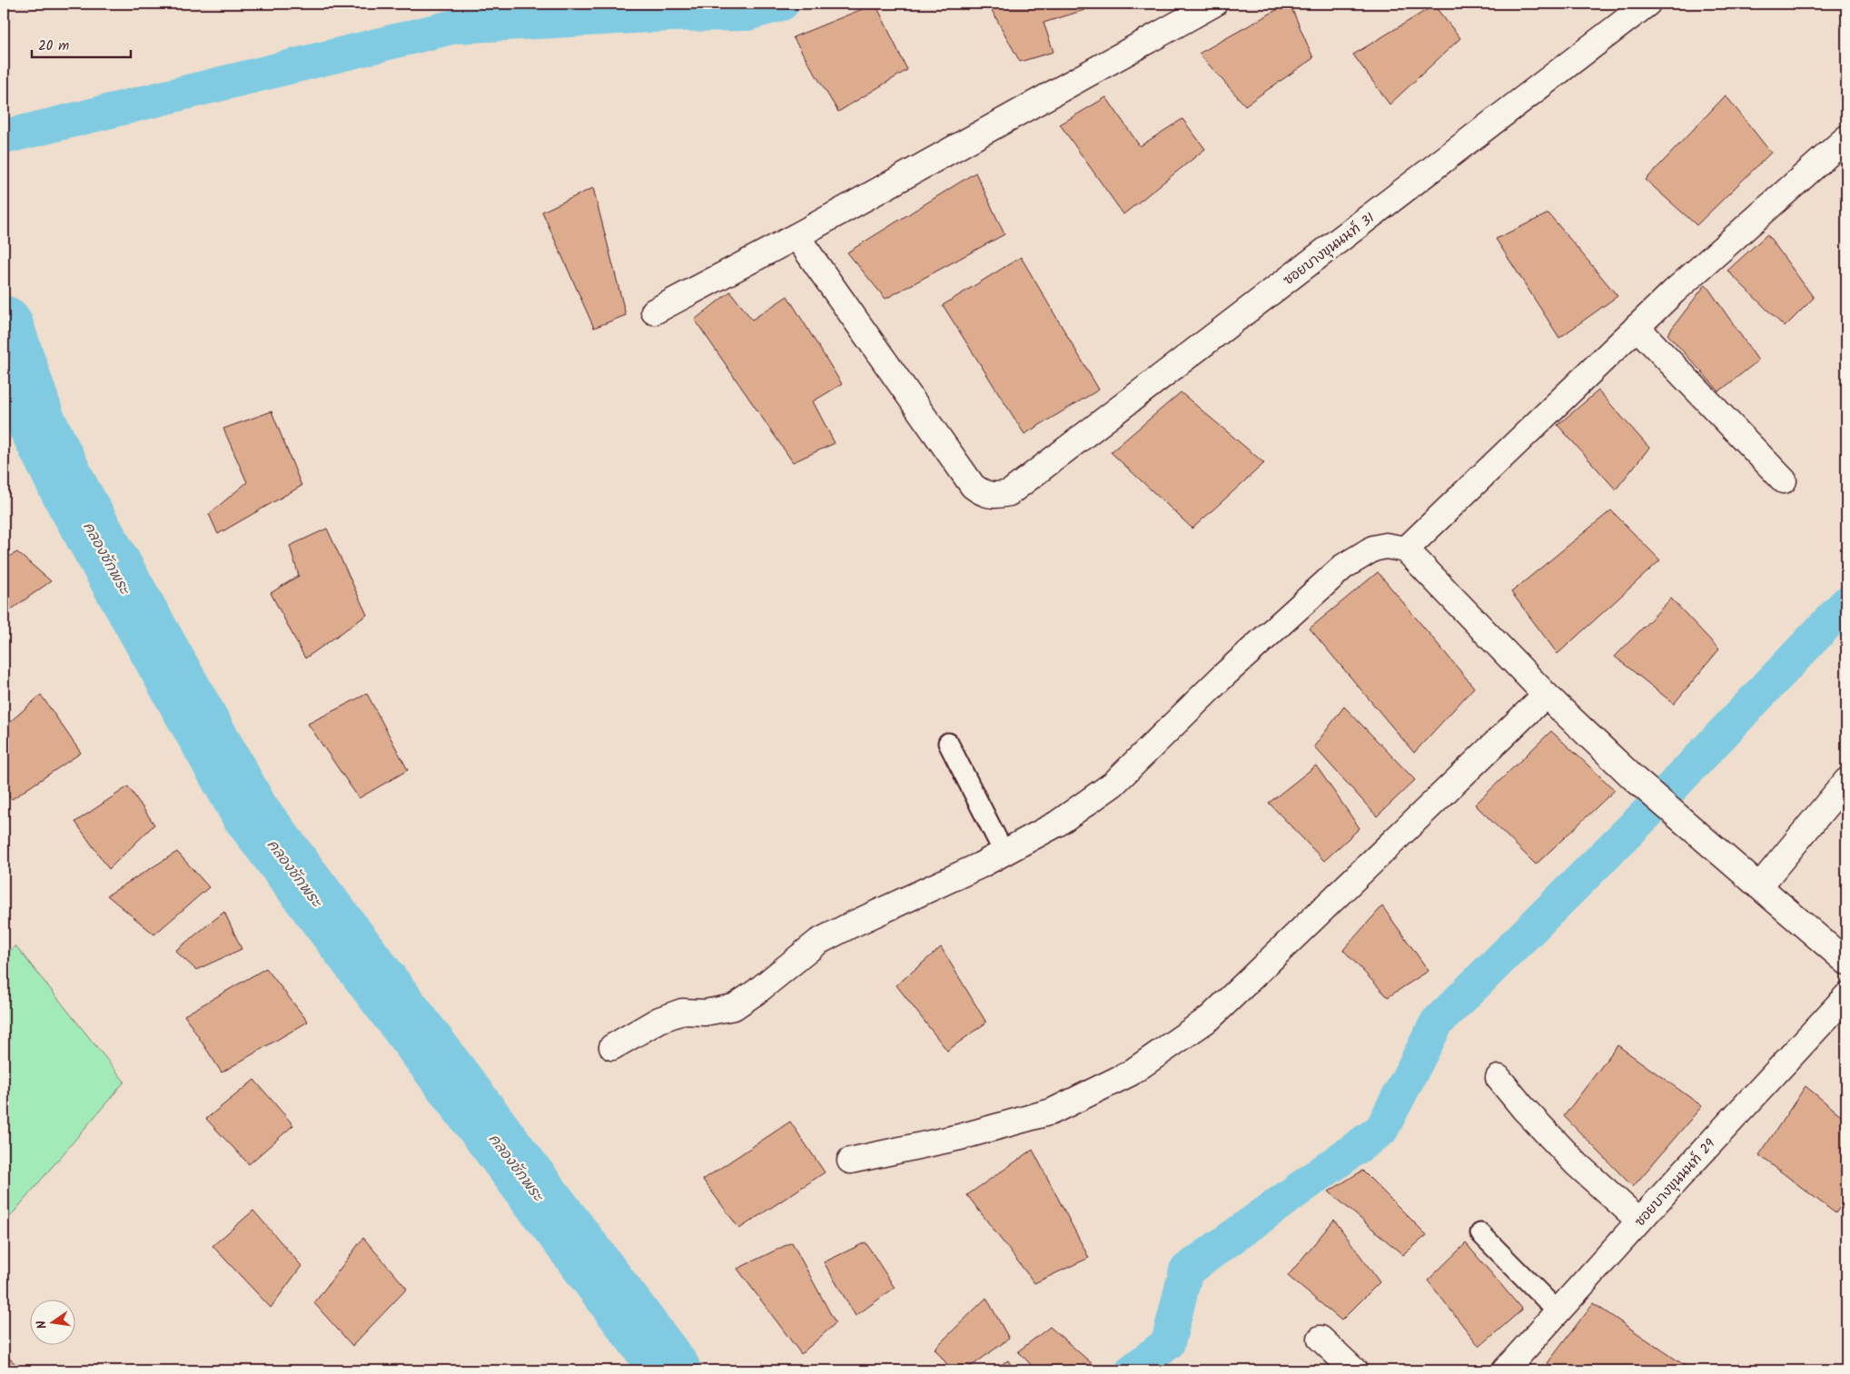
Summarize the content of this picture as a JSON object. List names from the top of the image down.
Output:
{
  "streets": {
    "street": ["ซอยบางขุนนนท์ 31", "ซอยบางขุนนนท์ 29"]
  },
  "water": ["คลองชักพระ"],
  "scale_bar": "20 m",
  "north": "left"
}
